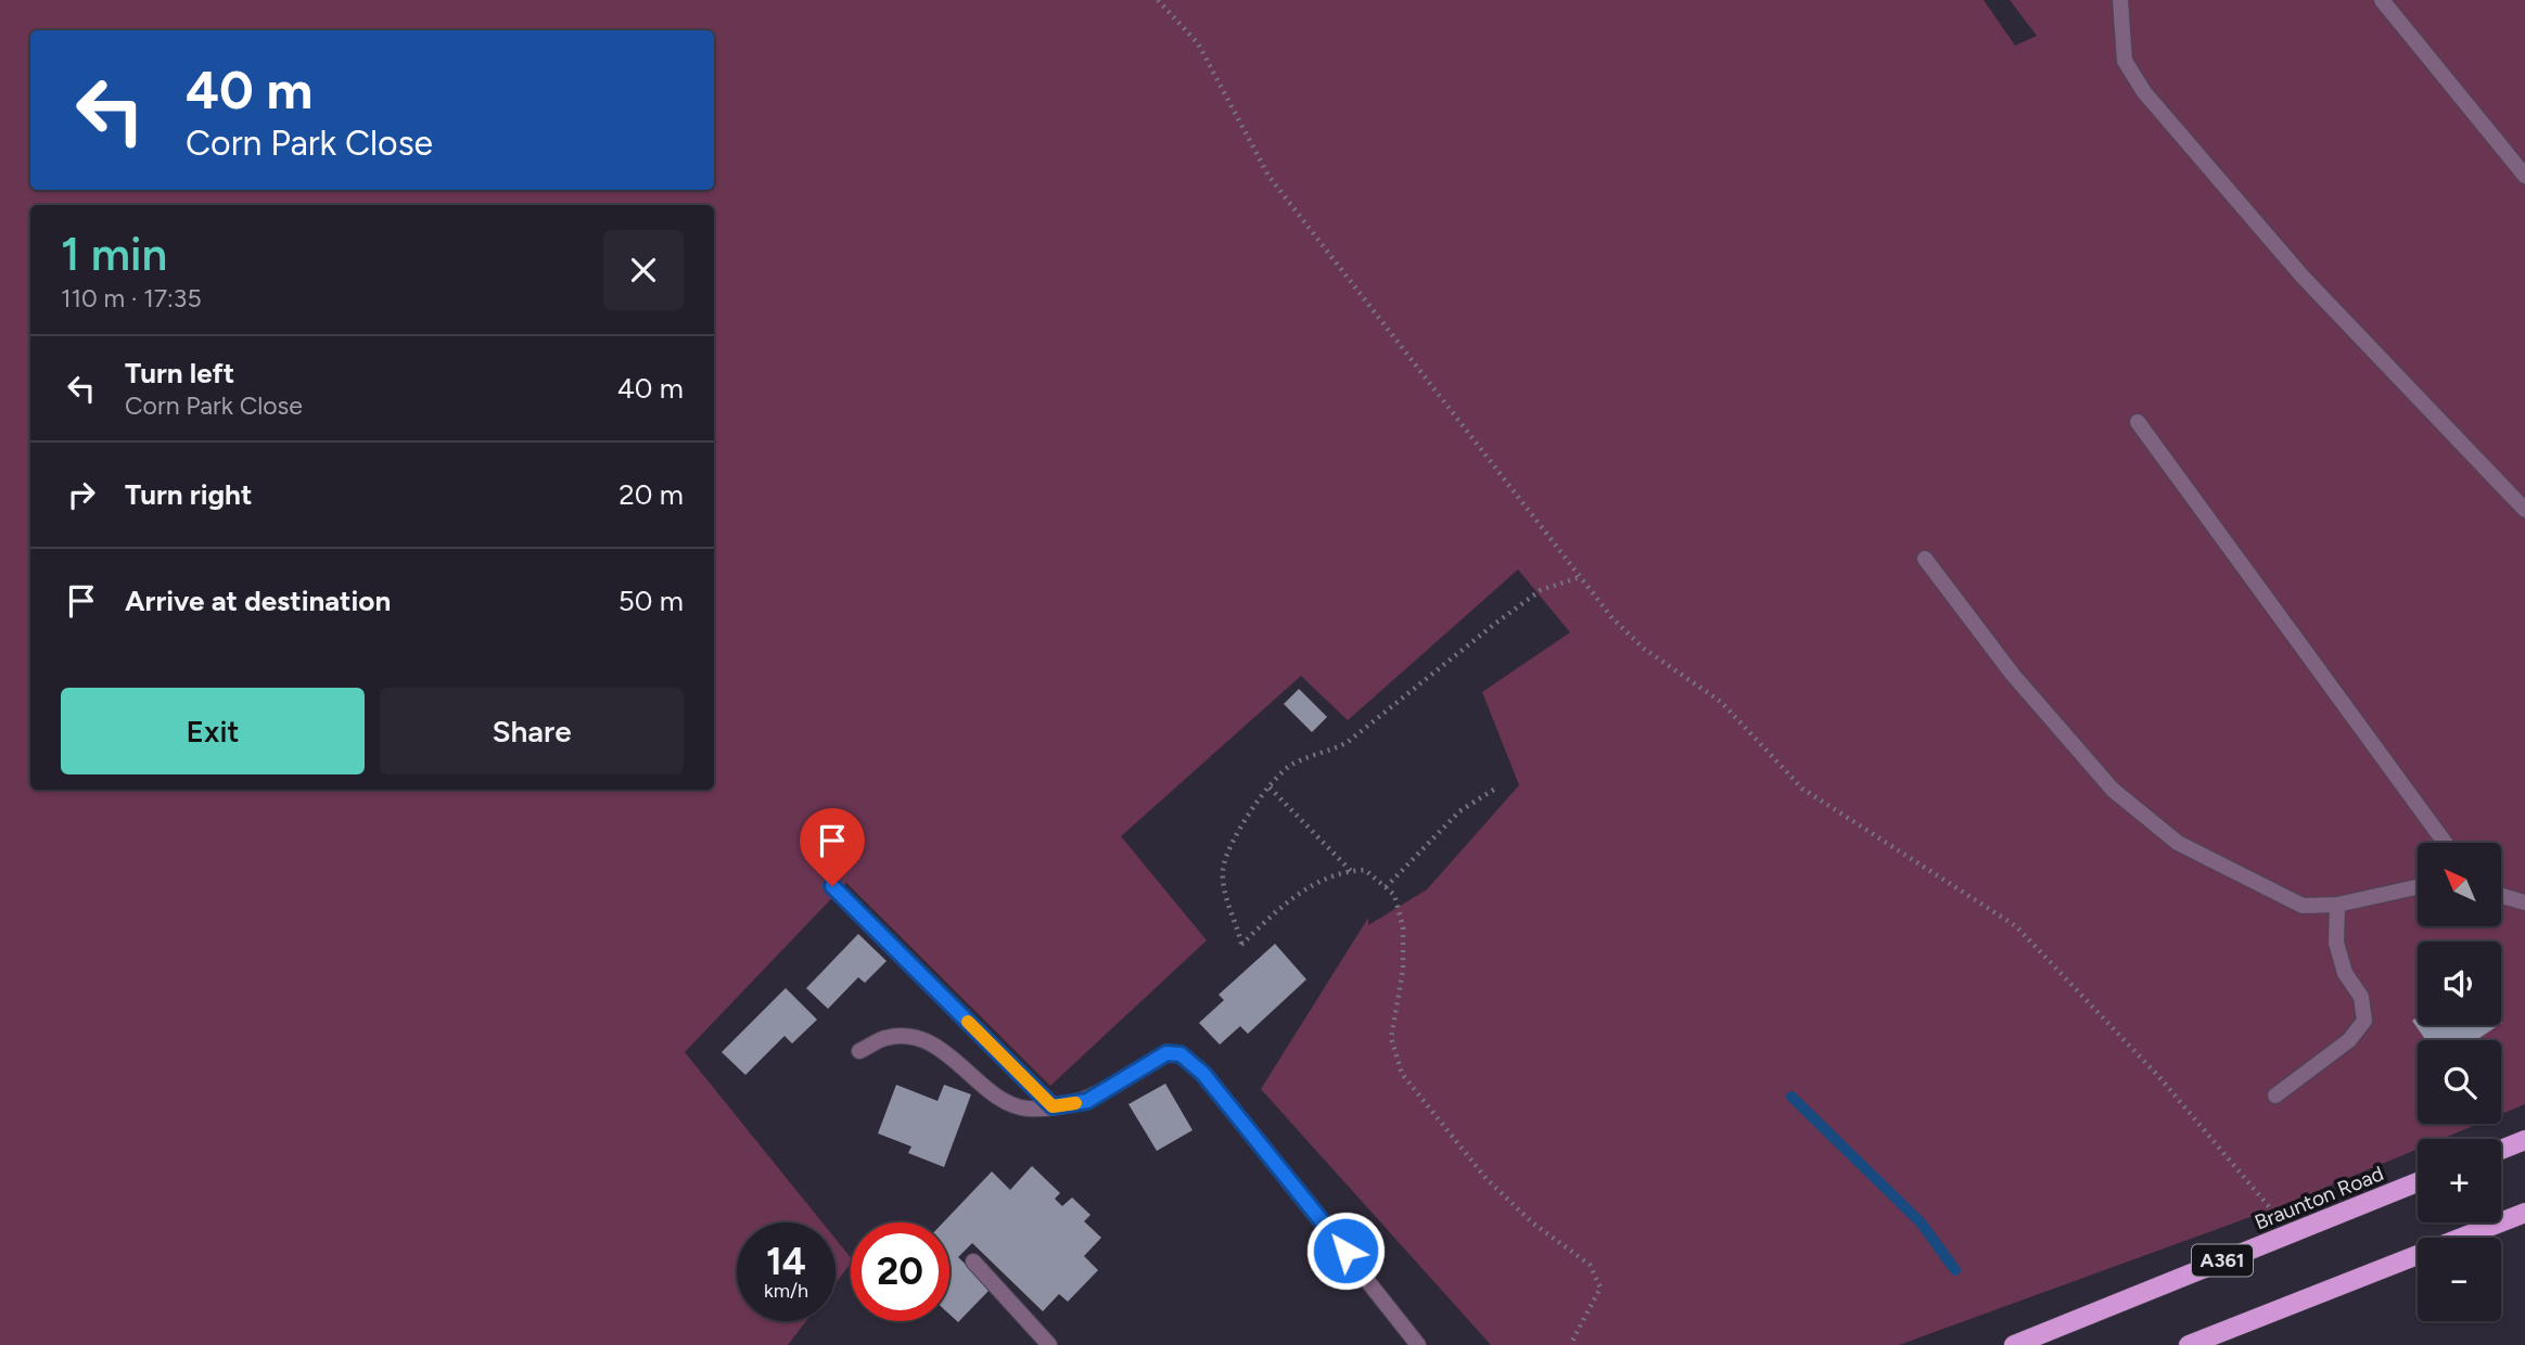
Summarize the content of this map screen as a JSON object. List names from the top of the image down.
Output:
{
  "streets": {
    "main road": ["Braunton Road", "A361"]
  },
  "north": "top left",
  "page": {
    "turn": ["40 m", "Corn Park Close"],
    "heading": ["1 min", "110 m · 17:35"],
    "list": [
      {
        "name": "Turn left",
        "note": "Corn Park Close",
        "value": "40 m"
      },
      {
        "name": "Turn right",
        "value": "20 m"
      },
      {
        "name": "Arrive at destination",
        "value": "50 m"
      }
    ],
    "buttons": ["Exit", "Share"],
    "map_buttons": ["+", "−"],
    "speed": "14 km/h",
    "limit": "20"
  }
}
